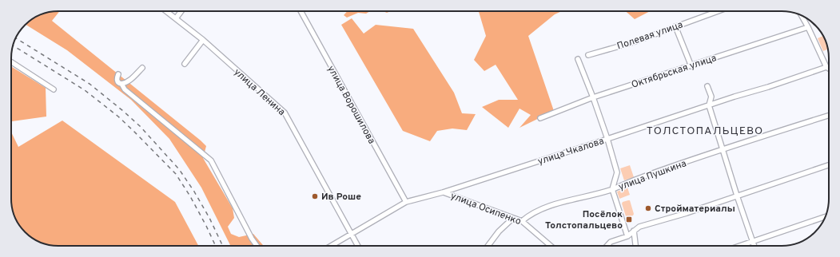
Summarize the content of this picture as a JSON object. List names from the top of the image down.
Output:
{
  "streets": {
    "street": [
      "Полевая улица",
      "Октябрьская улица",
      "улица Ленина",
      "улица Ворошилова",
      "улица Чкалова",
      "улица Пушкина",
      "улица Осипенко"
    ]
  },
  "crossings": [
    ["улица Ленина", "улица Чкалова"],
    ["улица Ворошилова", "улица Чкалова"],
    ["улица Чкалова", "улица Осипенко"],
    ["улица Пушкина", "улица Осипенко"]
  ],
  "districts": ["ТОЛСТОПАЛЬЦЕВО"],
  "places": {
    "other": ["Ив Роше", "Стройматериалы"],
    "transit": ["Посёлок Толстопальцево"]
  }
}
